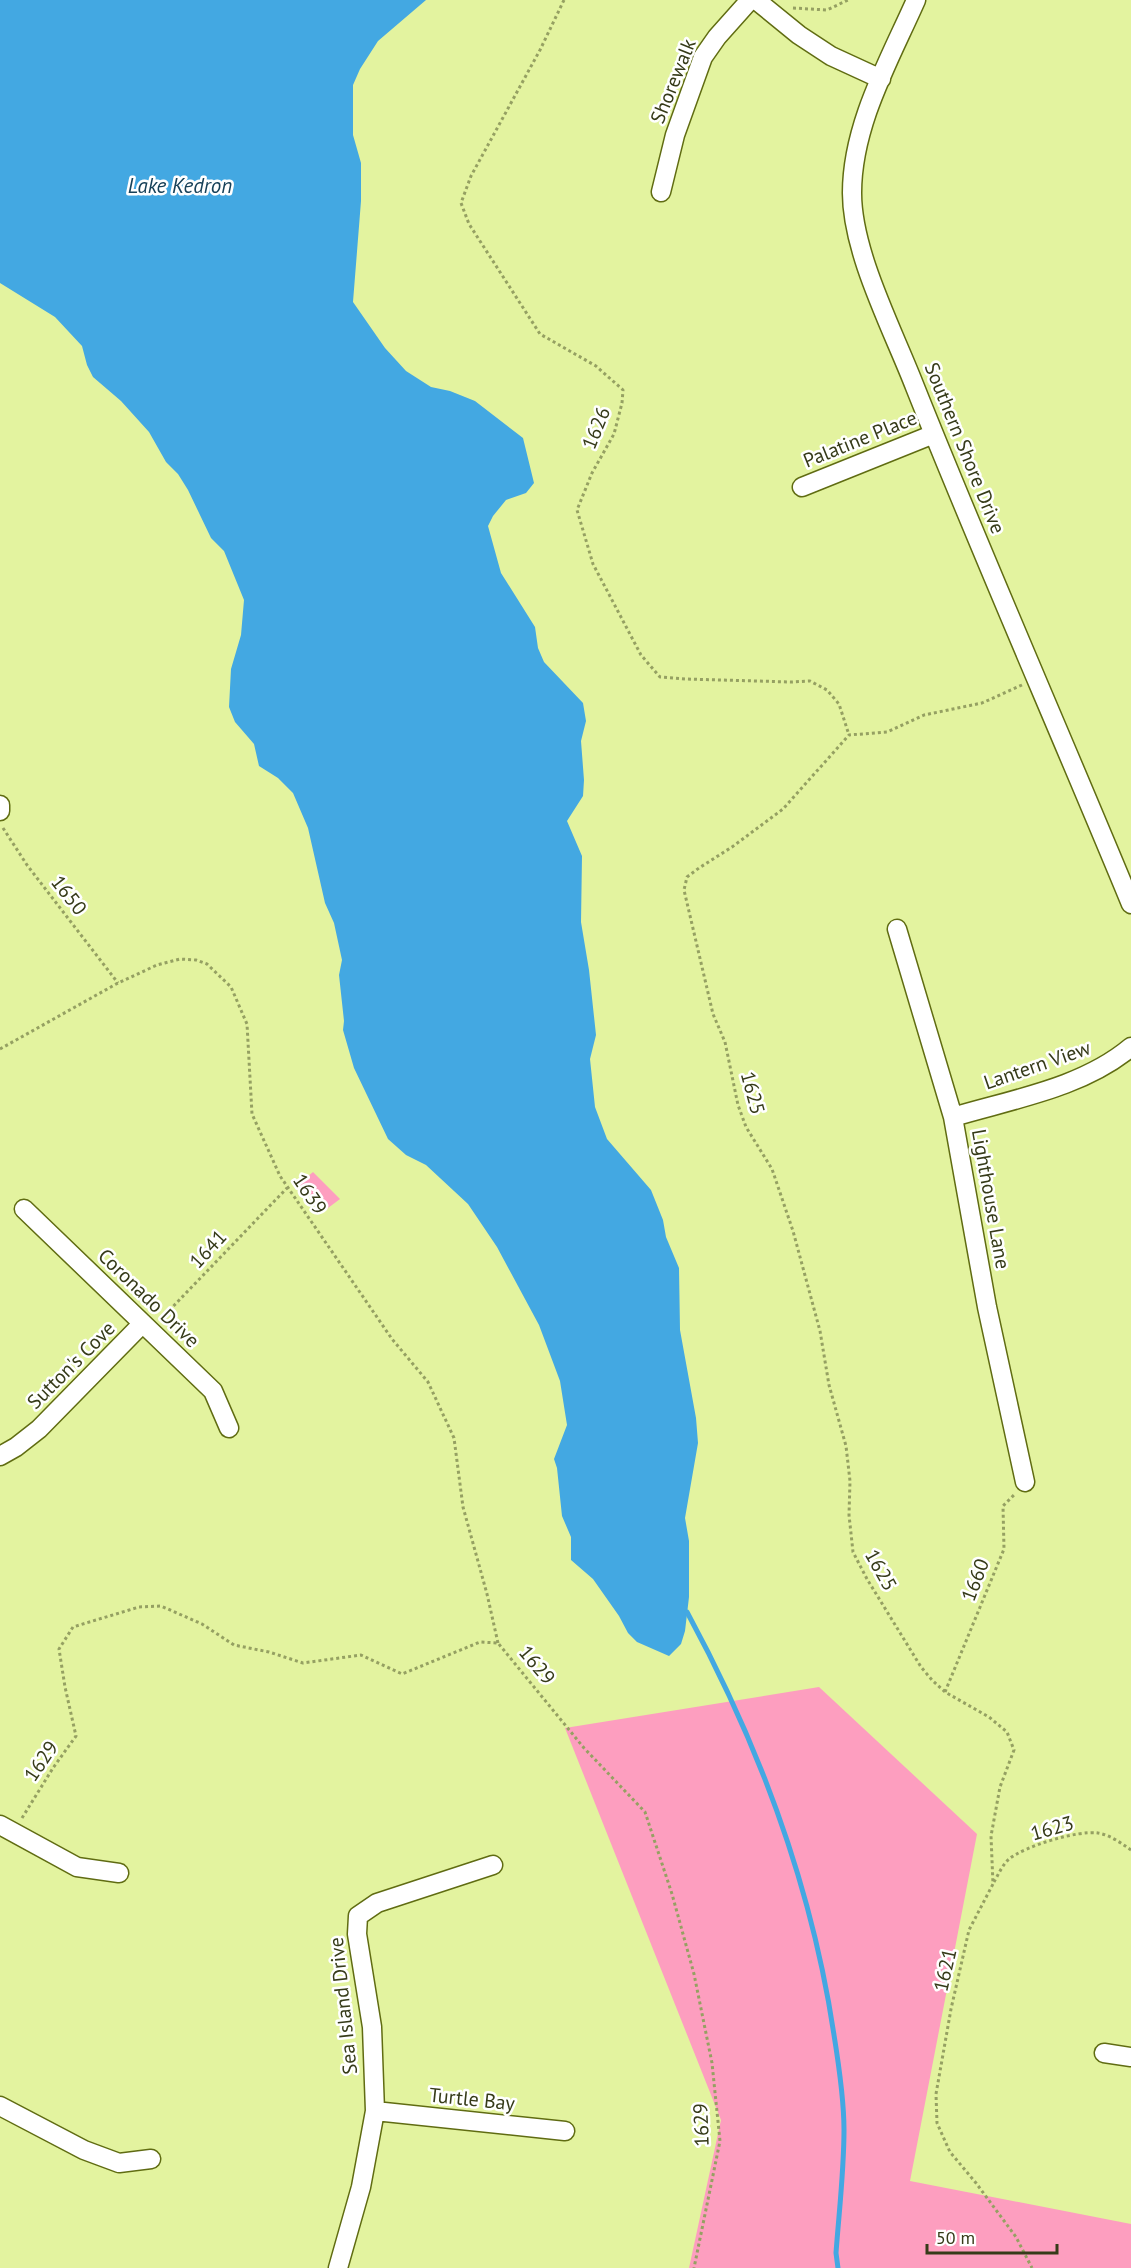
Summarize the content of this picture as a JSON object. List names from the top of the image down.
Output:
{
  "streets": {
    "street": [
      "Shorewalk",
      "Palatine Place",
      "Southern Shore Drive",
      "Lantern View",
      "Lighthouse Lane",
      "Coronado Drive",
      "Sutton's Cove",
      "Sea Island Drive",
      "Turtle Bay"
    ],
    "path": [
      "1626",
      "1650",
      "1625",
      "1639",
      "1641",
      "1660",
      "1629",
      "1623",
      "1621"
    ]
  },
  "crossings": [
    ["1626", "1625"],
    ["Palatine Place", "Southern Shore Drive"],
    ["1650", "1639"],
    ["Lantern View", "Lighthouse Lane"],
    ["1625", "1660"],
    ["1625", "1621"],
    ["1639", "1641"],
    ["1639", "1629"],
    ["Lighthouse Lane", "1660"],
    ["1641", "Coronado Drive"],
    ["1641", "Sutton's Cove"],
    ["Coronado Drive", "Sutton's Cove"],
    ["1660", "1621"],
    ["1623", "1621"],
    ["Sea Island Drive", "Turtle Bay"]
  ],
  "water": ["Lake Kedron"],
  "scale_bar": "50 m"
}
